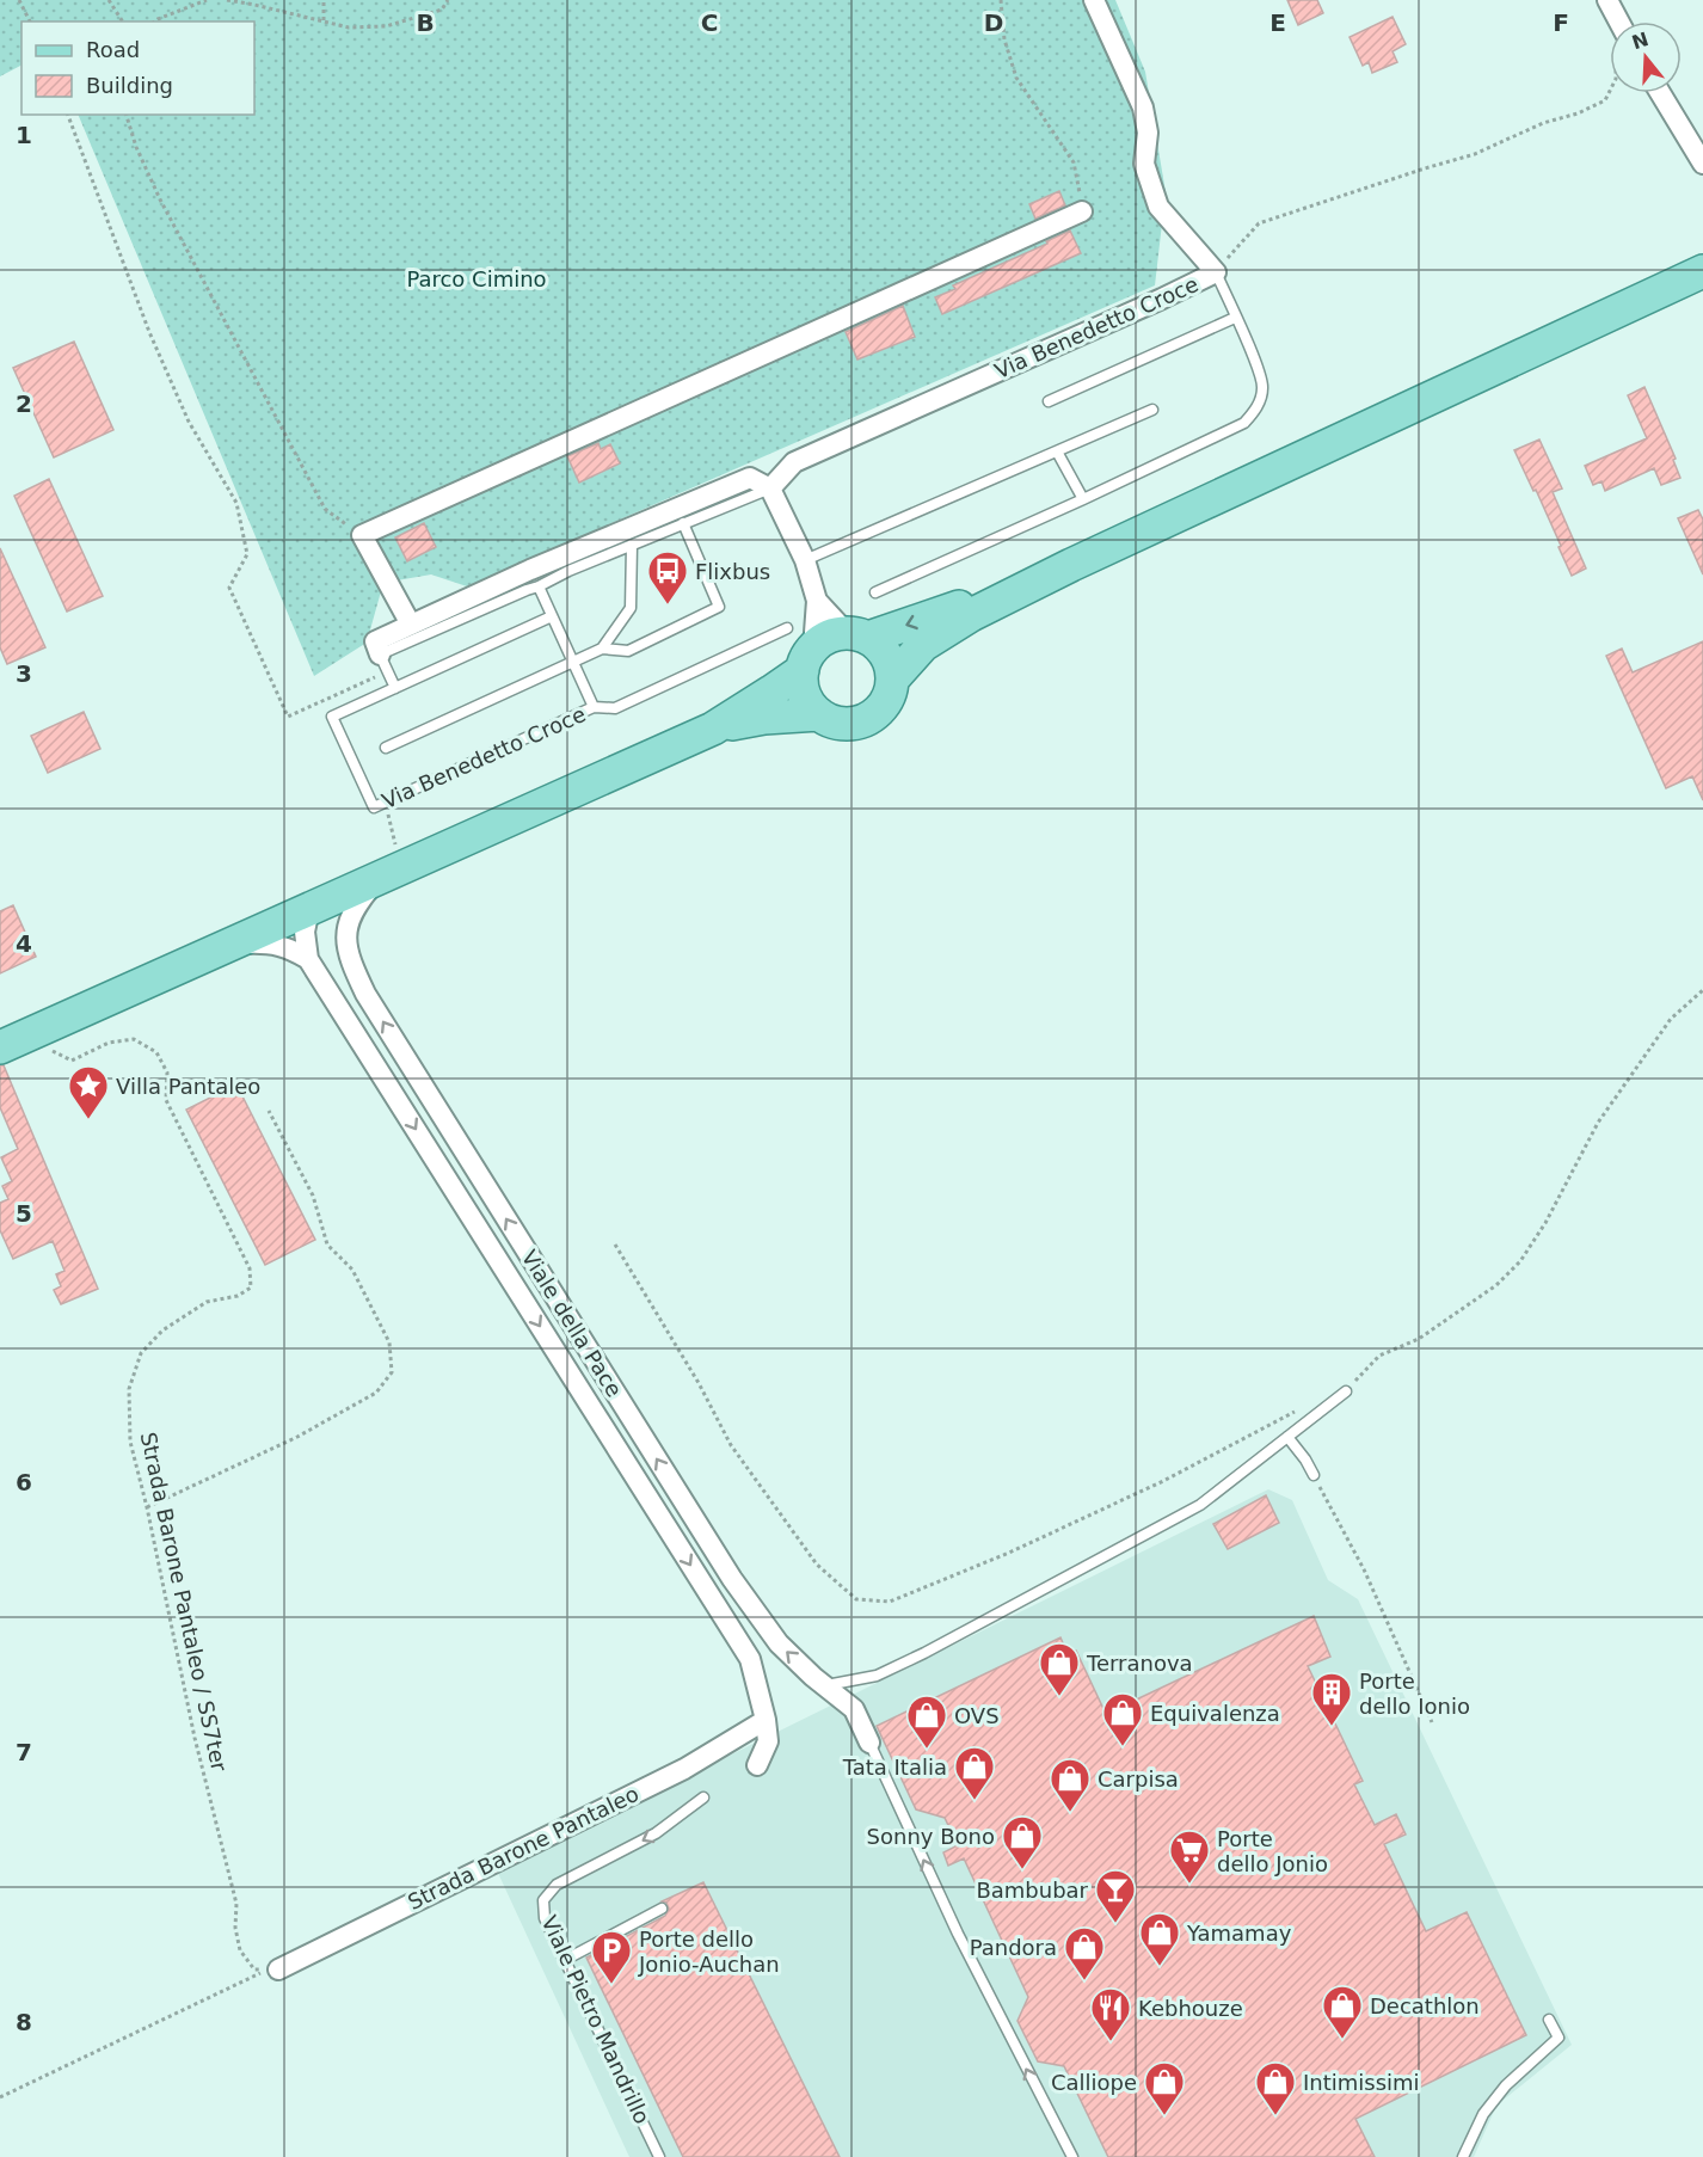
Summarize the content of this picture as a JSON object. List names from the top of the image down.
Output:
{
  "streets": {
    "street": ["Via Benedetto Croce", "Viale della Pace", "Strada Barone Pantaleo"],
    "lane": ["Viale Pietro Mandrillo"],
    "path": ["Strada Barone Pantaleo / SS7ter"]
  },
  "crossings": [
    ["Viale della Pace", "Strada Barone Pantaleo"],
    ["Strada Barone Pantaleo / SS7ter", "Strada Barone Pantaleo"]
  ],
  "parks": ["Parco Cimino"],
  "places": {
    "bus stop": ["Flixbus"],
    "place": ["Villa Pantaleo"],
    "shop": [
      "Terranova",
      "Equivalenza",
      "OVS",
      "Tata Italia",
      "Carpisa",
      "Sonny Bono",
      "Yamamay",
      "Pandora",
      "Decathlon",
      "Calliope",
      "Intimissimi"
    ],
    "building": ["Porte dello Ionio"],
    "supermarket": ["Porte dello Jonio"],
    "bar": ["Bambubar"],
    "parking": ["Porte dello Jonio-Auchan"],
    "restaurant": ["Kebhouze"]
  },
  "legend": ["Road", "Building"],
  "north": "top",
  "grid": {
    "columns": [
      "B",
      "C",
      "D",
      "E",
      "F"
    ],
    "rows": [
      "1",
      "2",
      "3",
      "4",
      "5",
      "6",
      "7",
      "8"
    ]
  }
}
